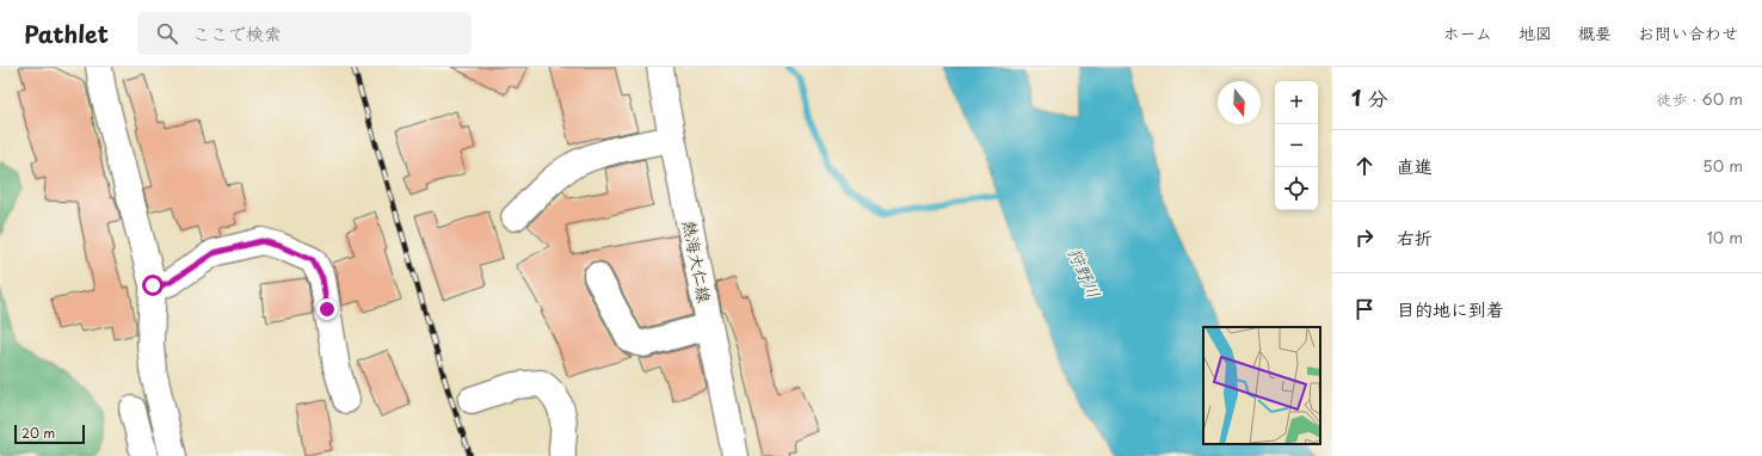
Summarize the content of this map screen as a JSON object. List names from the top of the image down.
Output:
{
  "streets": {
    "street": ["熱海大仁線"]
  },
  "water": ["狩野川"],
  "scale_bar": "20 m",
  "north": "bottom",
  "page": {
    "header": "Pathlet",
    "search": "ここで検索",
    "nav": [
      "ホーム",
      "地図",
      "概要",
      "お問い合わせ"
    ],
    "heading": ["1 分", "徒歩 · 60 m"],
    "map_buttons": ["+", "−"],
    "list": [
      ["直進", "50 m"],
      ["右折", "10 m"],
      "目的地に到着"
    ],
    "scale": "20 m"
  }
}
